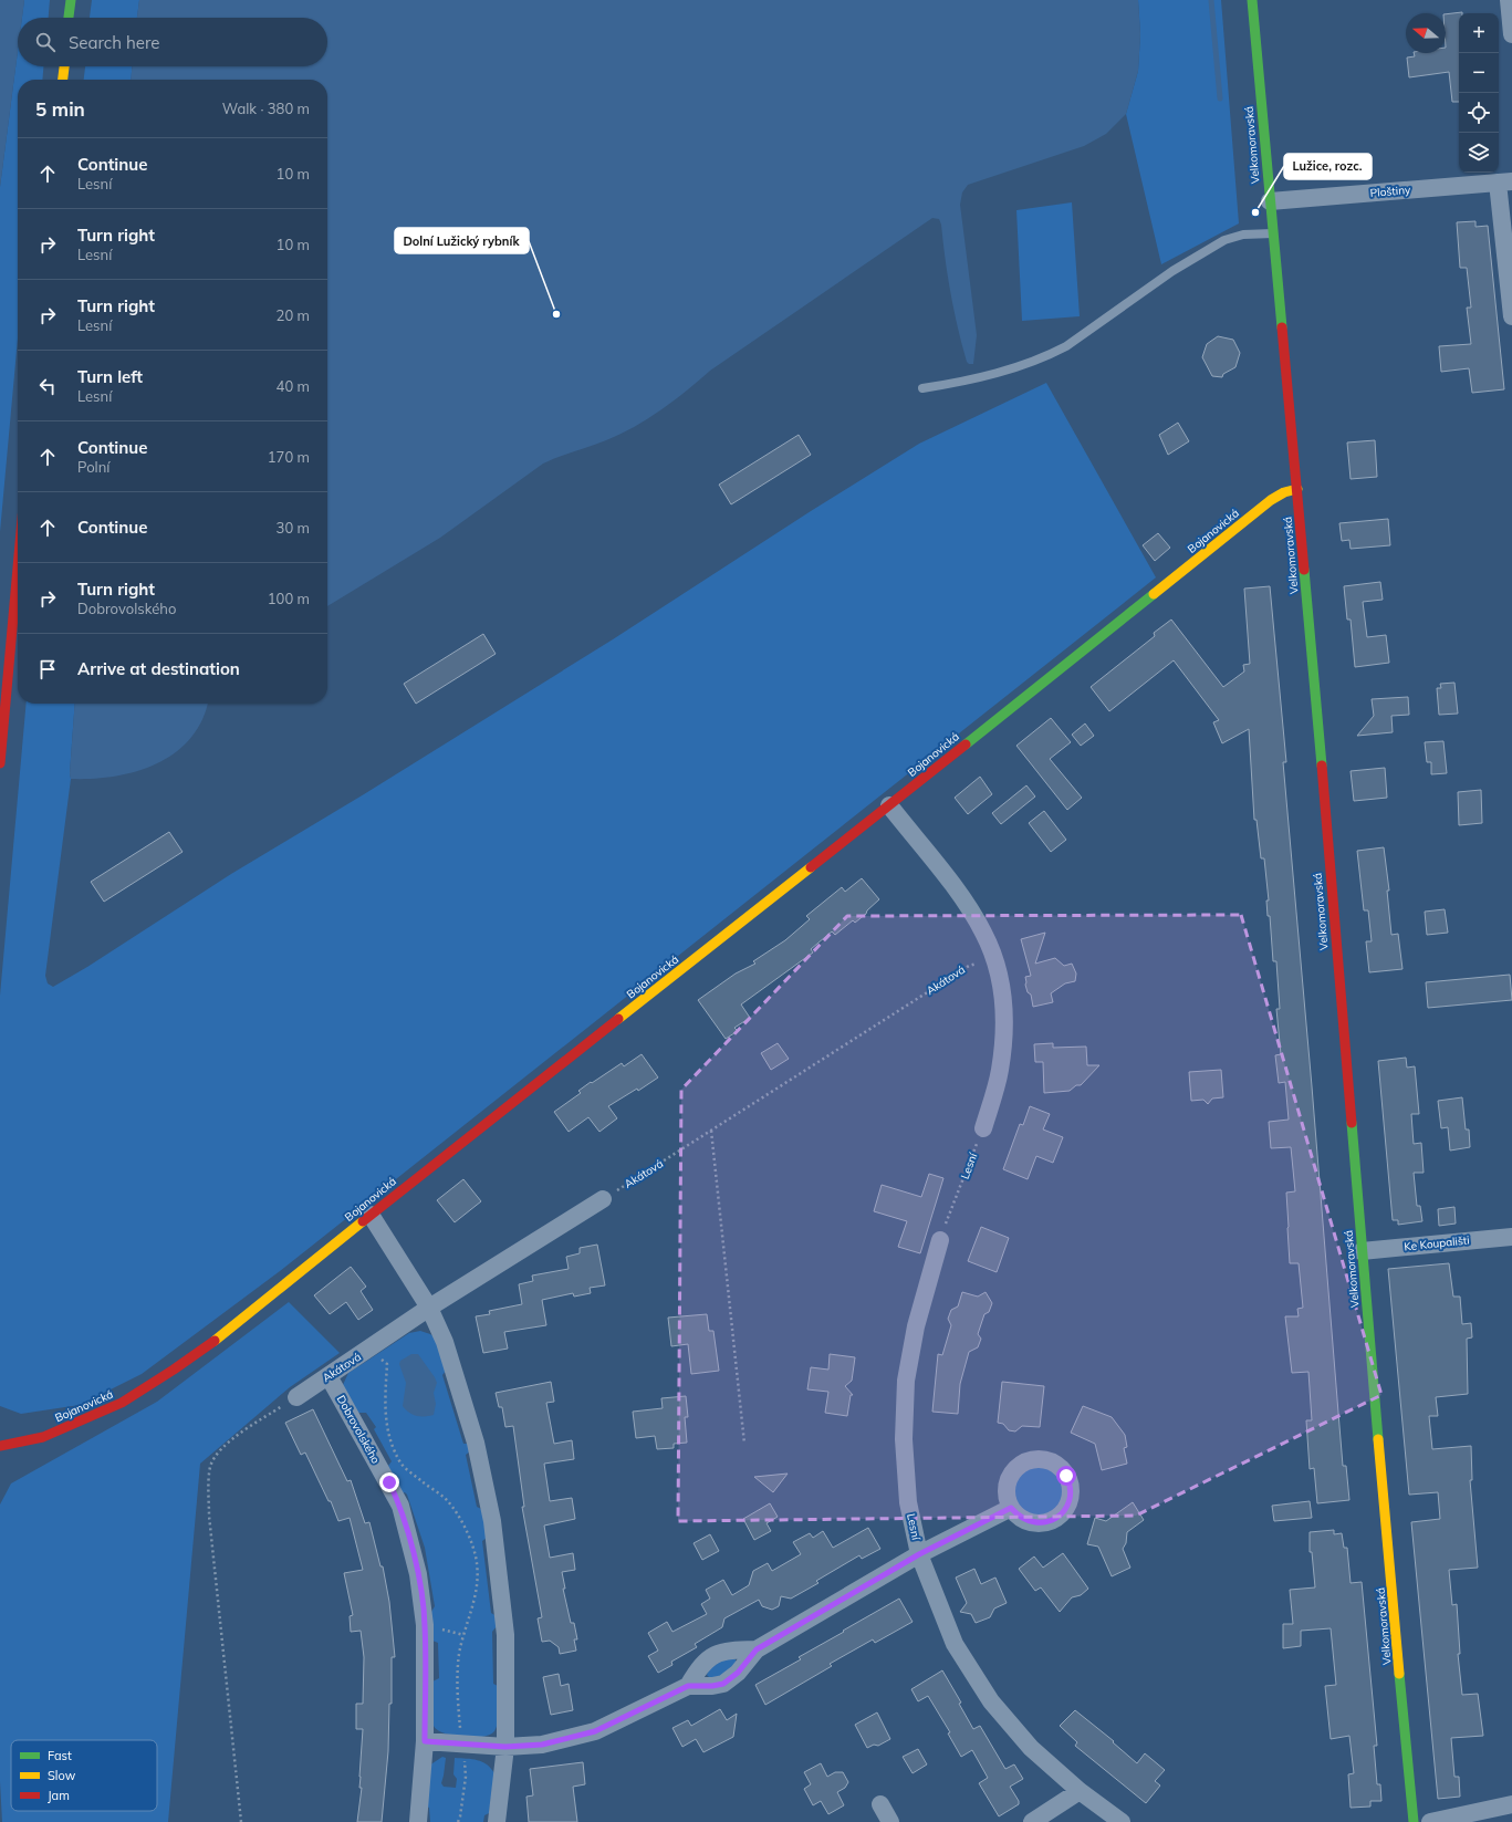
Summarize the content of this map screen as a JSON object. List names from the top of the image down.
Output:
{
  "streets": {
    "street": [
      "Velkomoravská",
      "Ploštiny",
      "Bojanovická",
      "Akátová",
      "Lesní",
      "Ke Koupališti",
      "Dobrovolského"
    ]
  },
  "crossings": [
    ["Velkomoravská", "Ploštiny"],
    ["Velkomoravská", "Bojanovická"],
    ["Velkomoravská", "Ke Koupališti"],
    ["Akátová", "Dobrovolského"]
  ],
  "places": ["Lužice, rozc.", "Dolní Lužický rybník"],
  "legend": ["Fast", "Slow", "Jam"],
  "north": "left",
  "page": {
    "map_buttons": ["+", "−"],
    "search": "Search here",
    "heading": ["5 min", "Walk · 380 m"],
    "list": [
      ["Continue", "Lesní", "10 m"],
      ["Turn right", "Lesní", "10 m"],
      ["Turn right", "Lesní", "20 m"],
      ["Turn left", "Lesní", "40 m"],
      ["Continue", "Polní", "170 m"],
      ["Continue", "30 m"],
      ["Turn right", "Dobrovolského", "100 m"],
      "Arrive at destination"
    ]
  }
}
